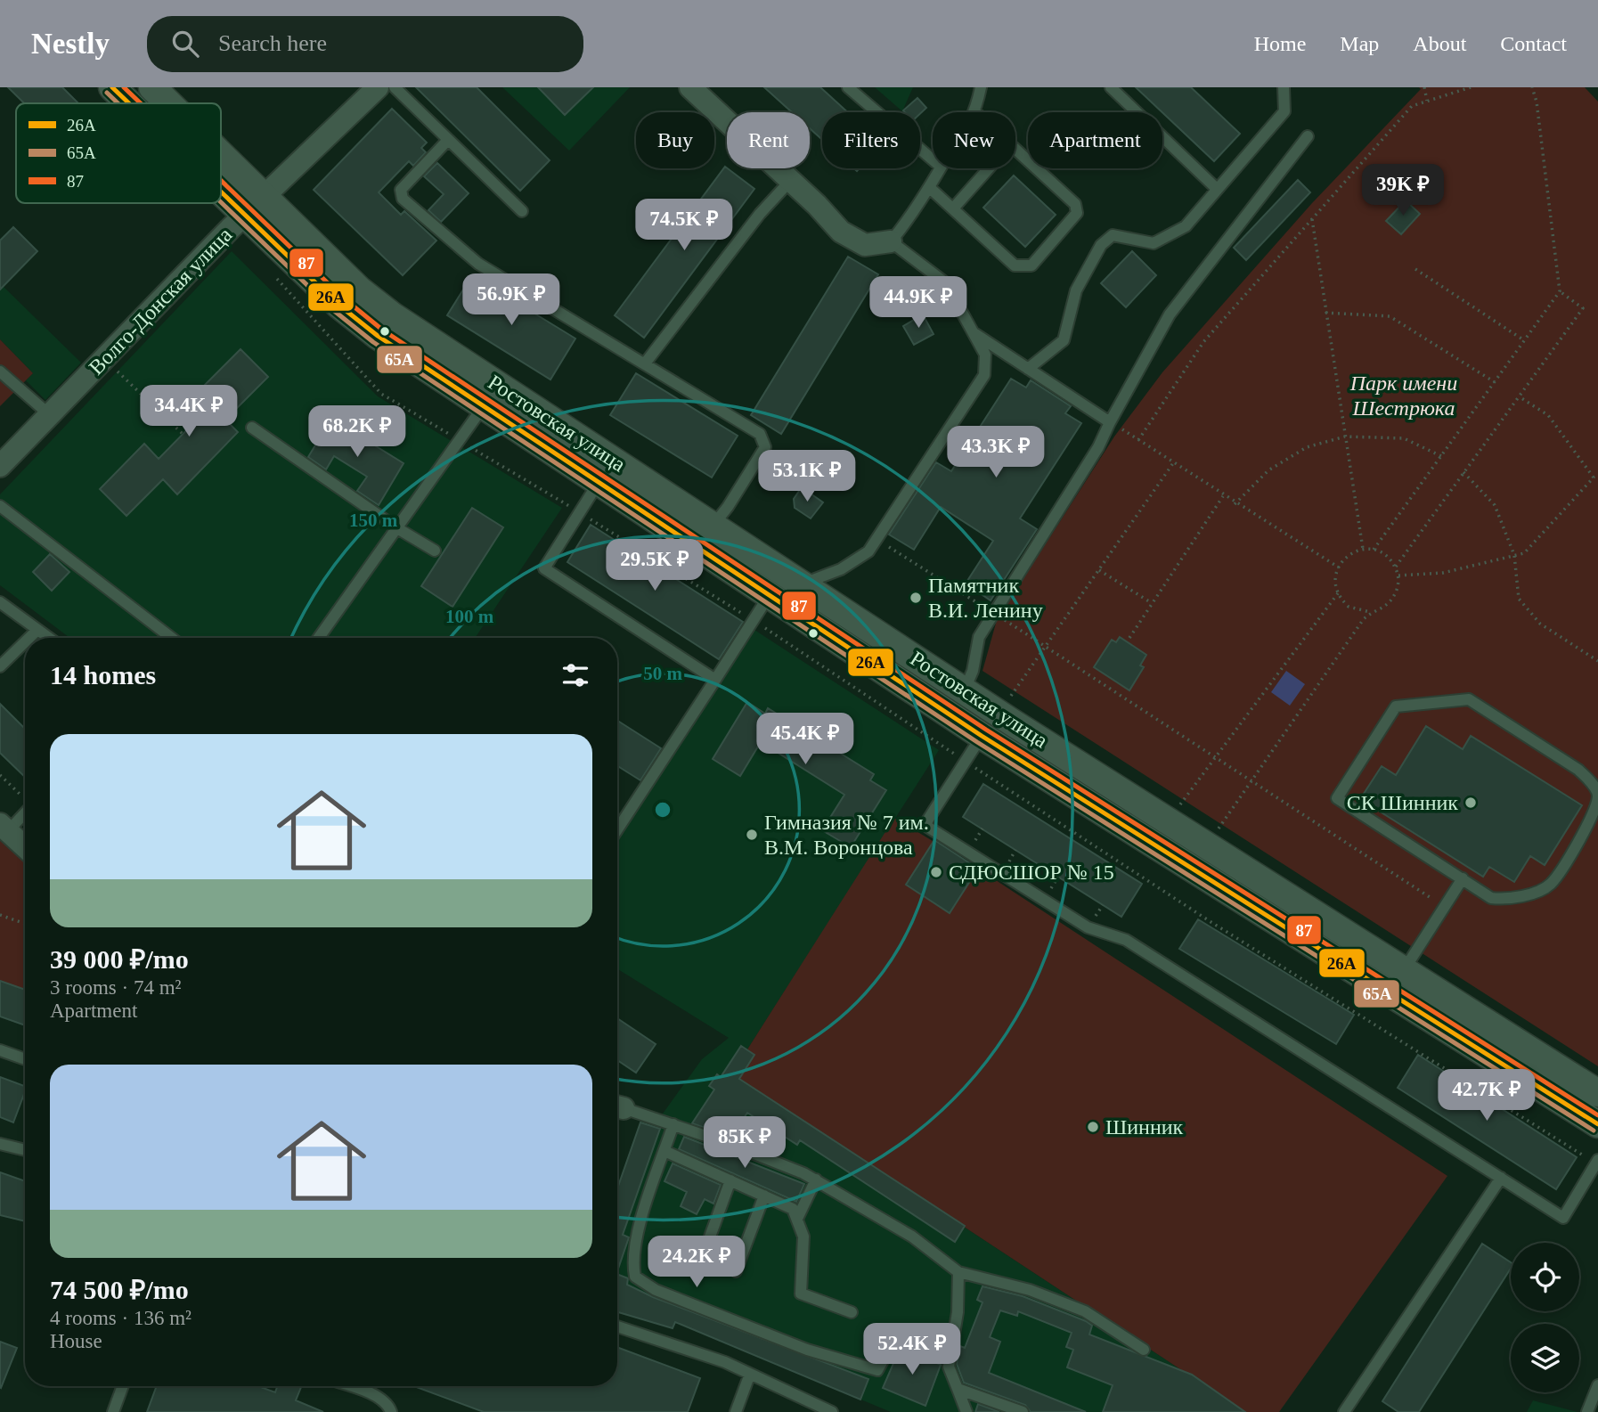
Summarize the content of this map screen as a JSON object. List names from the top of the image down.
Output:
{
  "streets": {
    "street": ["Волго-Донская улица", "Ростовская улица"]
  },
  "crossings": [
    ["Волго-Донская улица", "Ростовская улица"]
  ],
  "parks": ["Парк имени Шестрюка"],
  "places": [
    "Памятник В.И. Ленину",
    "СК Шинник",
    "Гимназия № 7 им. В.М. Воронцова",
    "СДЮСШОР № 15",
    "Шинник"
  ],
  "lines": ["transit line 26А", "transit line 87", "transit line 65А"],
  "legend": ["26А", "65А", "87"],
  "page": {
    "header": "Nestly",
    "search": "Search here",
    "nav": [
      "Home",
      "Map",
      "About",
      "Contact"
    ],
    "chip": [
      "Buy",
      "Rent",
      "Filters",
      "New",
      "Apartment"
    ],
    "price": [
      "39K ₽",
      "74.5K ₽",
      "56.9K ₽",
      "44.9K ₽",
      "34.4K ₽",
      "68.2K ₽",
      "43.3K ₽",
      "53.1K ₽",
      "29.5K ₽",
      "45.4K ₽",
      "42.7K ₽",
      "85K ₽",
      "24.2K ₽",
      "52.4K ₽"
    ],
    "heading": "14 homes",
    "list": [
      {
        "name": "39 000 ₽/mo",
        "note": "3 rooms · 74 m² · Apartment"
      },
      {
        "name": "74 500 ₽/mo",
        "note": "4 rooms · 136 m² · House"
      }
    ]
  },
  "rings": ["150 m", "100 m", "50 m"]
}
